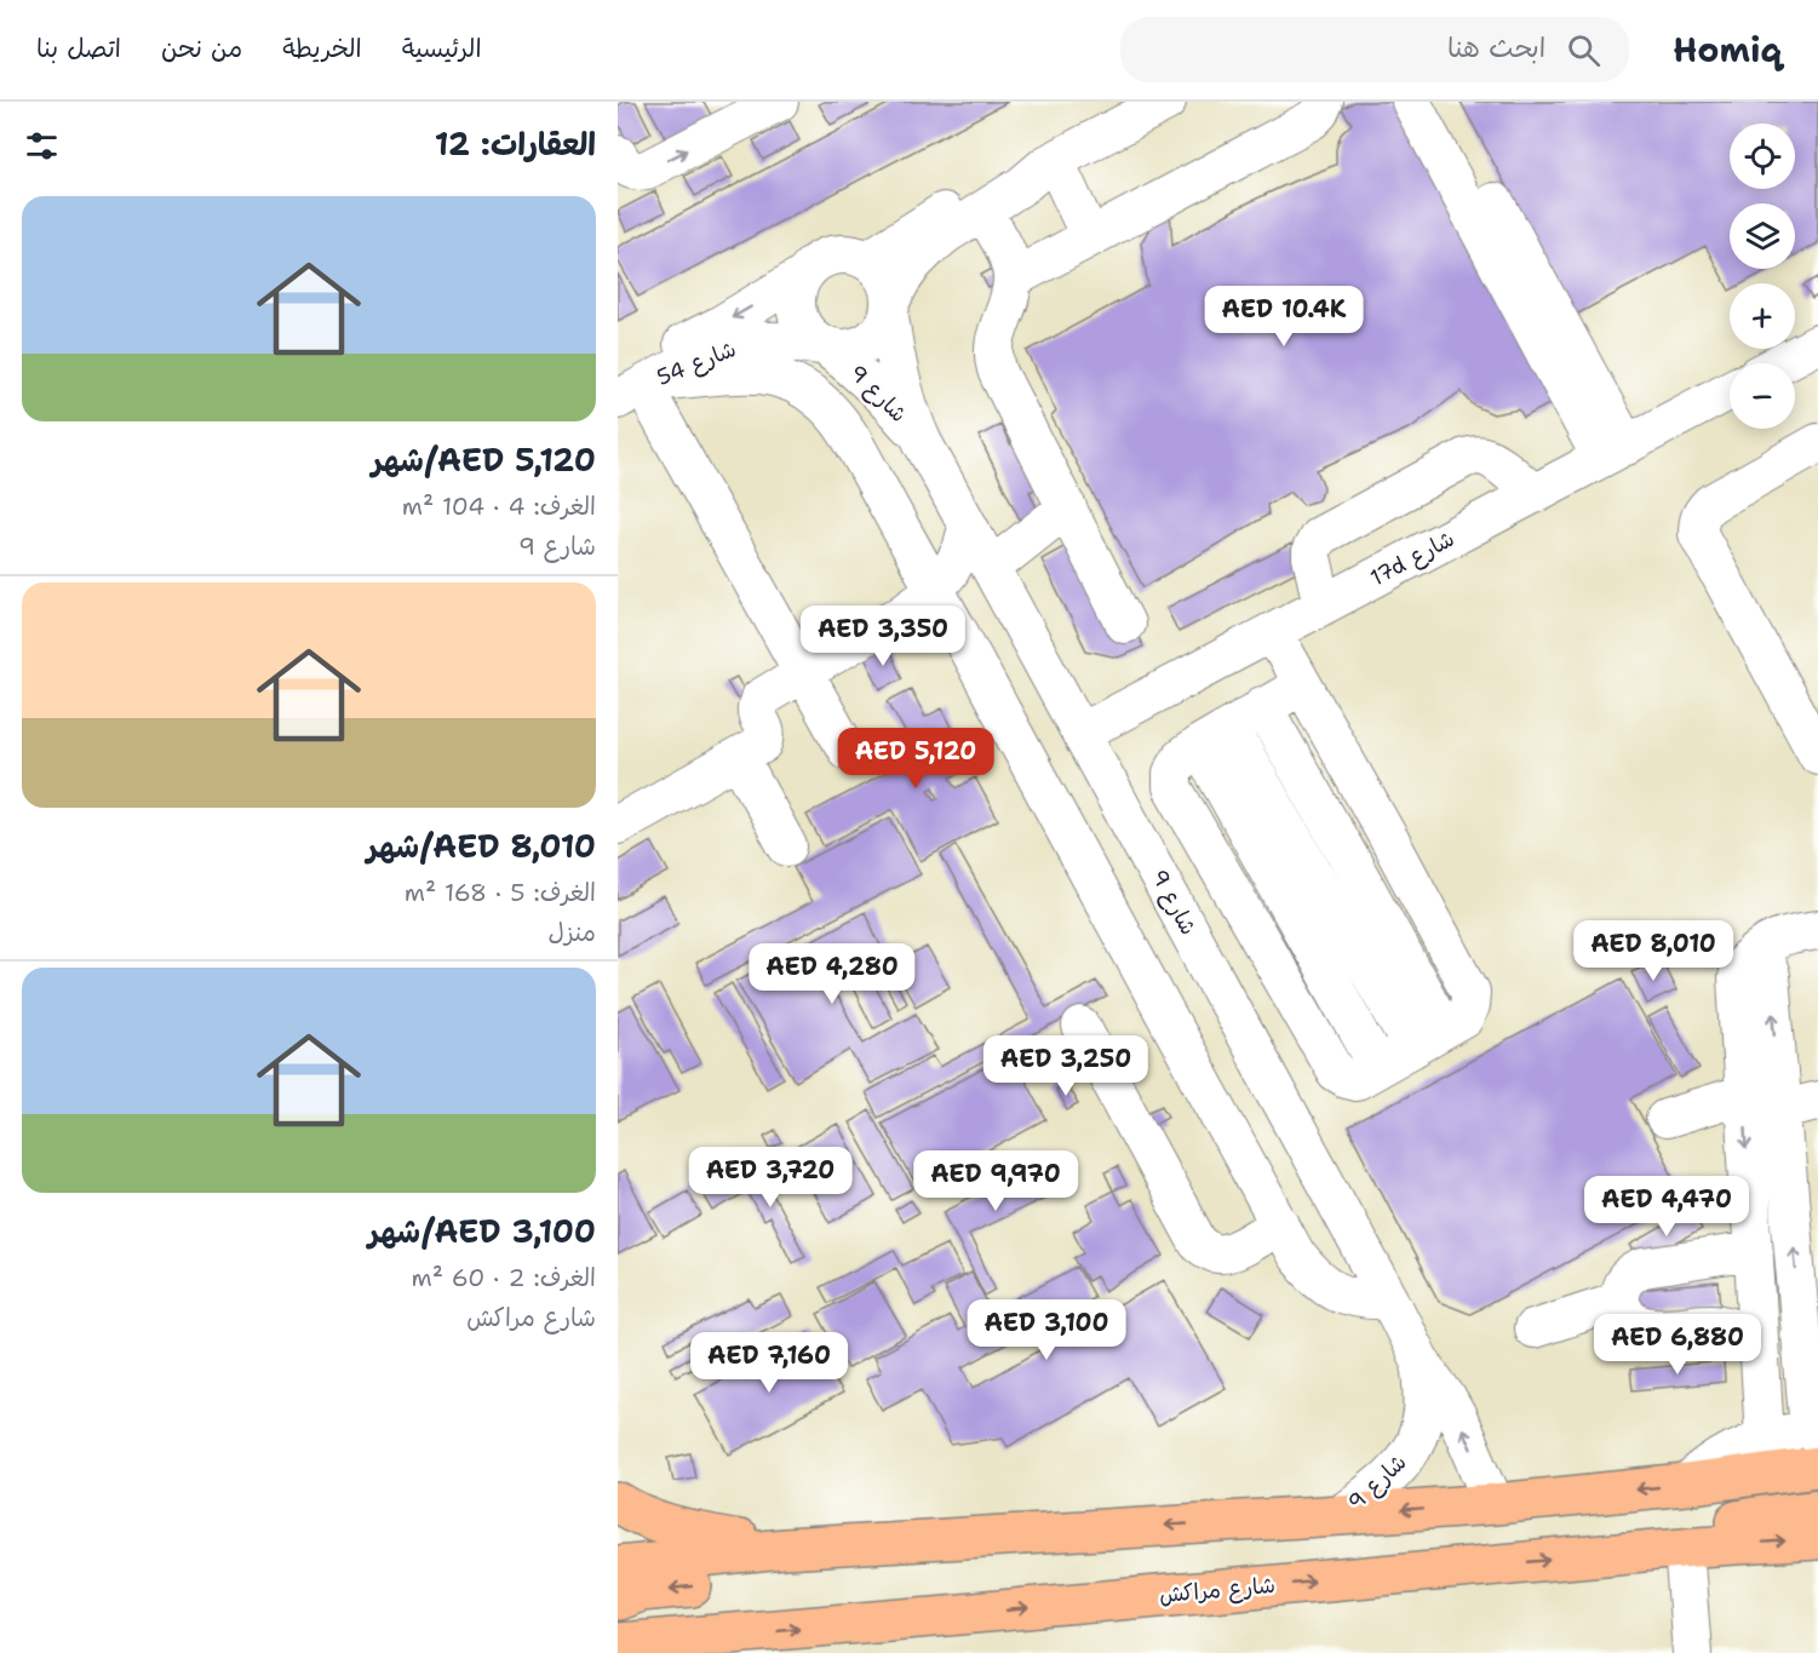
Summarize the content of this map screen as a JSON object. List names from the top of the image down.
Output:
{
  "streets": {
    "main road": ["شارع مراكش"],
    "street": ["شارع 54", "شارع 9", "17d شارع"]
  },
  "crossings": [
    ["شارع 54", "شارع 9"],
    ["شارع 9", "17d شارع"]
  ],
  "page": {
    "header": "Homiq",
    "search": "ابحث هنا",
    "nav": [
      "الرئيسية",
      "الخريطة",
      "من نحن",
      "اتصل بنا"
    ],
    "heading": "العقارات: 12",
    "map_buttons": ["+", "−"],
    "list": [
      {
        "name": "AED 5,120/شهر",
        "note": "الغرف: 4 · 104 m² · شارع 9"
      },
      {
        "name": "AED 8,010/شهر",
        "note": "الغرف: 5 · 168 m² · منزل"
      },
      {
        "name": "AED 3,100/شهر",
        "note": "الغرف: 2 · 60 m² · شارع مراكش"
      }
    ],
    "price": [
      "AED 10.4K",
      "AED 3,350",
      "AED 5,120",
      "AED 8,010",
      "AED 4,280",
      "AED 3,250",
      "AED 3,720",
      "AED 9,970",
      "AED 4,470",
      "AED 3,100",
      "AED 6,880",
      "AED 7,160"
    ]
  }
}
